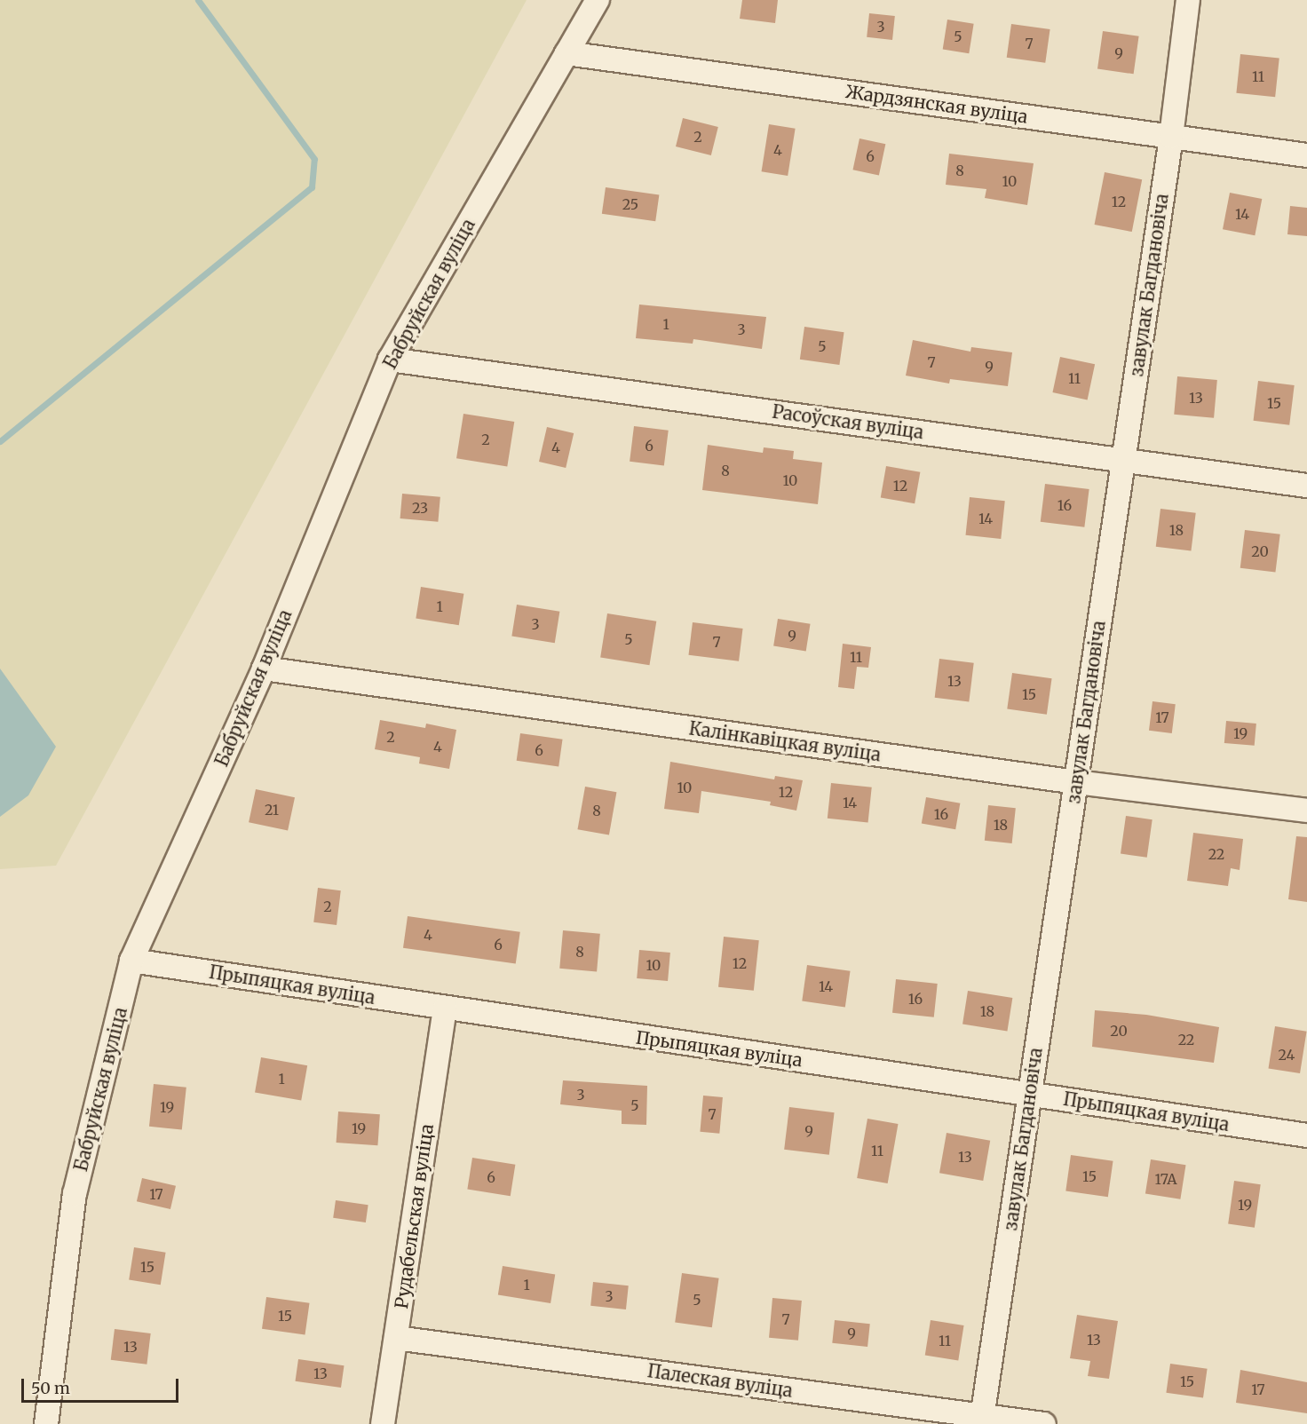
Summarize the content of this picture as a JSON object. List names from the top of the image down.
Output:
{
  "streets": {
    "street": [
      "Жардзянская вуліца",
      "завулак Багдановіча",
      "Бабруйская вуліца",
      "Расоўская вуліца",
      "Калінкавіцкая вуліца",
      "Прыпяцкая вуліца",
      "Рудабельская вуліца",
      "Палеская вуліца"
    ]
  },
  "crossings": [
    ["Жардзянская вуліца", "завулак Багдановіча"],
    ["Жардзянская вуліца", "Бабруйская вуліца"],
    ["завулак Багдановіча", "Расоўская вуліца"],
    ["завулак Багдановіча", "Калінкавіцкая вуліца"],
    ["завулак Багдановіча", "Прыпяцкая вуліца"],
    ["завулак Багдановіча", "Палеская вуліца"],
    ["Бабруйская вуліца", "Расоўская вуліца"],
    ["Бабруйская вуліца", "Калінкавіцкая вуліца"],
    ["Бабруйская вуліца", "Прыпяцкая вуліца"],
    ["Прыпяцкая вуліца", "Рудабельская вуліца"],
    ["Рудабельская вуліца", "Палеская вуліца"]
  ],
  "house_numbers": [
    "3",
    "5",
    "7",
    "9",
    "11",
    "2",
    "4",
    "6",
    "8",
    "10",
    "12",
    "25",
    "14",
    "1",
    "3",
    "5",
    "7",
    "9",
    "11",
    "13",
    "15",
    "2",
    "6",
    "4",
    "8",
    "10",
    "12",
    "16",
    "23",
    "14",
    "18",
    "20",
    "1",
    "3",
    "9",
    "5",
    "7",
    "11",
    "13",
    "15",
    "17",
    "19",
    "2",
    "4",
    "6",
    "10",
    "12",
    "14",
    "21",
    "8",
    "16",
    "18",
    "22",
    "2",
    "4",
    "6",
    "8",
    "12",
    "10",
    "14",
    "16",
    "18",
    "20",
    "22",
    "24",
    "1",
    "3",
    "5",
    "19",
    "7",
    "19",
    "9",
    "11",
    "13",
    "15",
    "6",
    "17А",
    "17",
    "19",
    "15",
    "1",
    "3",
    "5",
    "15",
    "7",
    "9",
    "13",
    "11",
    "13",
    "13",
    "15",
    "17"
  ],
  "scale_bar": "50 m"
}
